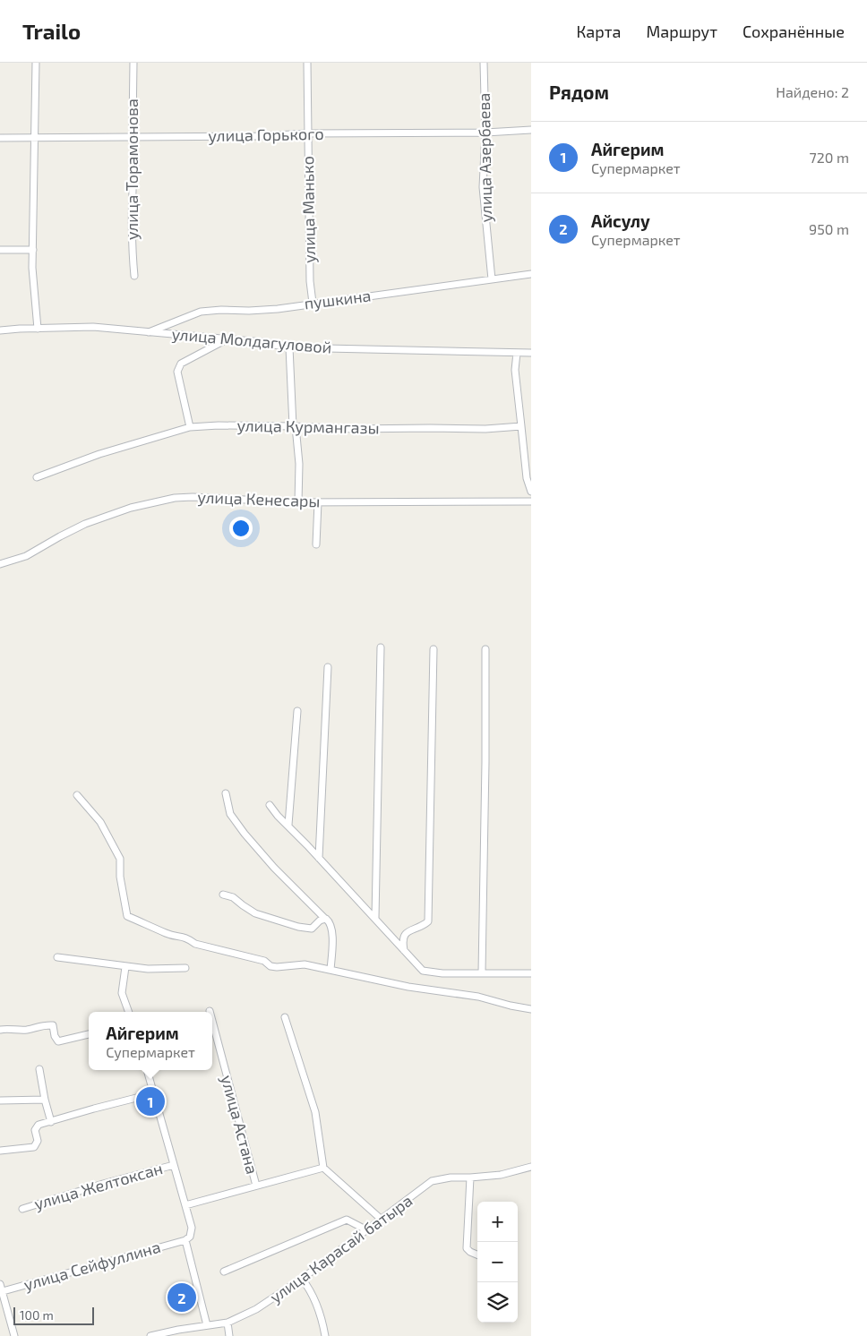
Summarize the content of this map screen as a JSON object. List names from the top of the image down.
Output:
{
  "streets": {
    "street": [
      "улица Горького",
      "улица Азербаева",
      "улица Торамонова",
      "улица Манько",
      "пушкина",
      "улица Молдагуловой",
      "улица Курмангазы",
      "улица Кенесары",
      "улица Астана",
      "улица Желтоксан",
      "улица Карасай батыра",
      "улица Сейфуллина"
    ]
  },
  "crossings": [
    ["улица Горького", "улица Азербаева"],
    ["улица Горького", "улица Торамонова"],
    ["улица Горького", "улица Манько"],
    ["улица Азербаева", "пушкина"],
    ["улица Манько", "пушкина"],
    ["пушкина", "улица Молдагуловой"]
  ],
  "scale_bar": "100 m",
  "page": {
    "header": "Trailo",
    "nav": ["Карта", "Маршрут", "Сохранённые"],
    "heading": ["Рядом", "Найдено: 2"],
    "list": [
      {
        "mark": "1",
        "name": "Айгерим",
        "note": "Супермаркет",
        "value": "720 m"
      },
      {
        "mark": "2",
        "name": "Айсулу",
        "note": "Супермаркет",
        "value": "950 m"
      }
    ],
    "popup": ["Айгерим", "Супермаркет"],
    "pins": ["1", "2"],
    "map_buttons": ["+", "−"],
    "scale": "100 m"
  }
}
